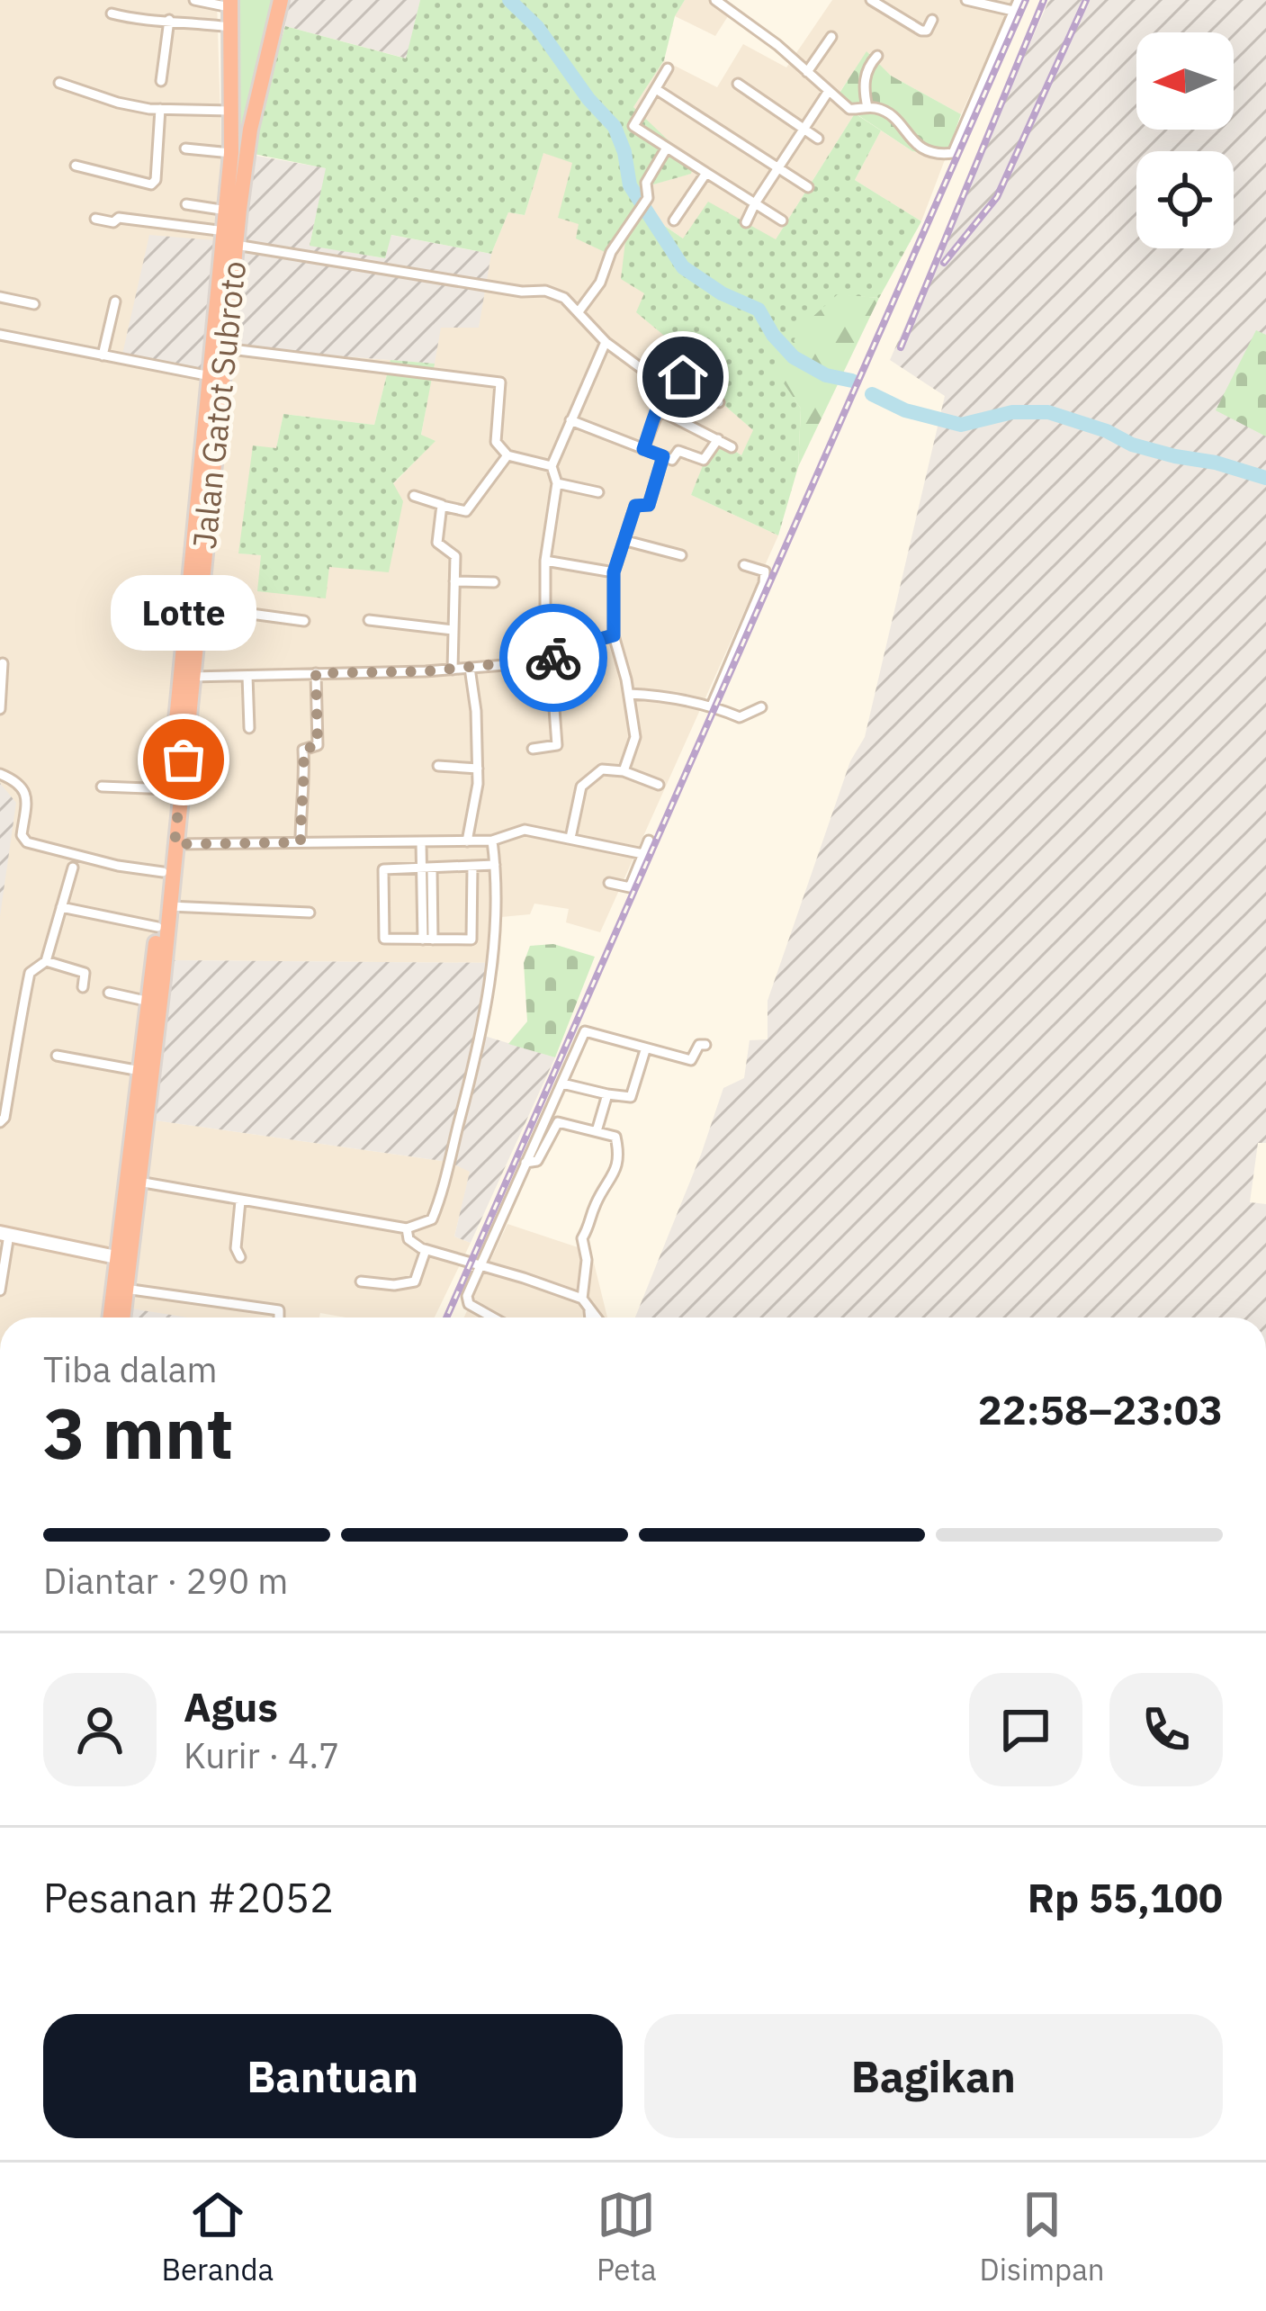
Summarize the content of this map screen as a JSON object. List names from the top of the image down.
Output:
{
  "streets": {
    "highway": ["Jalan Gatot Subroto"]
  },
  "places": ["Lotte"],
  "north": "left",
  "page": {
    "bubble": "Lotte",
    "heading": ["3 mnt", "Tiba dalam", "22:58–23:03"],
    "panel": [
      "Agus",
      "Kurir · 4.7",
      "Pesanan #2052",
      "Rp 55,100"
    ],
    "bar": "Diantar · 290 m",
    "buttons": ["Bantuan", "Bagikan"],
    "tabs": ["Beranda", "Peta", "Disimpan"]
  }
}
